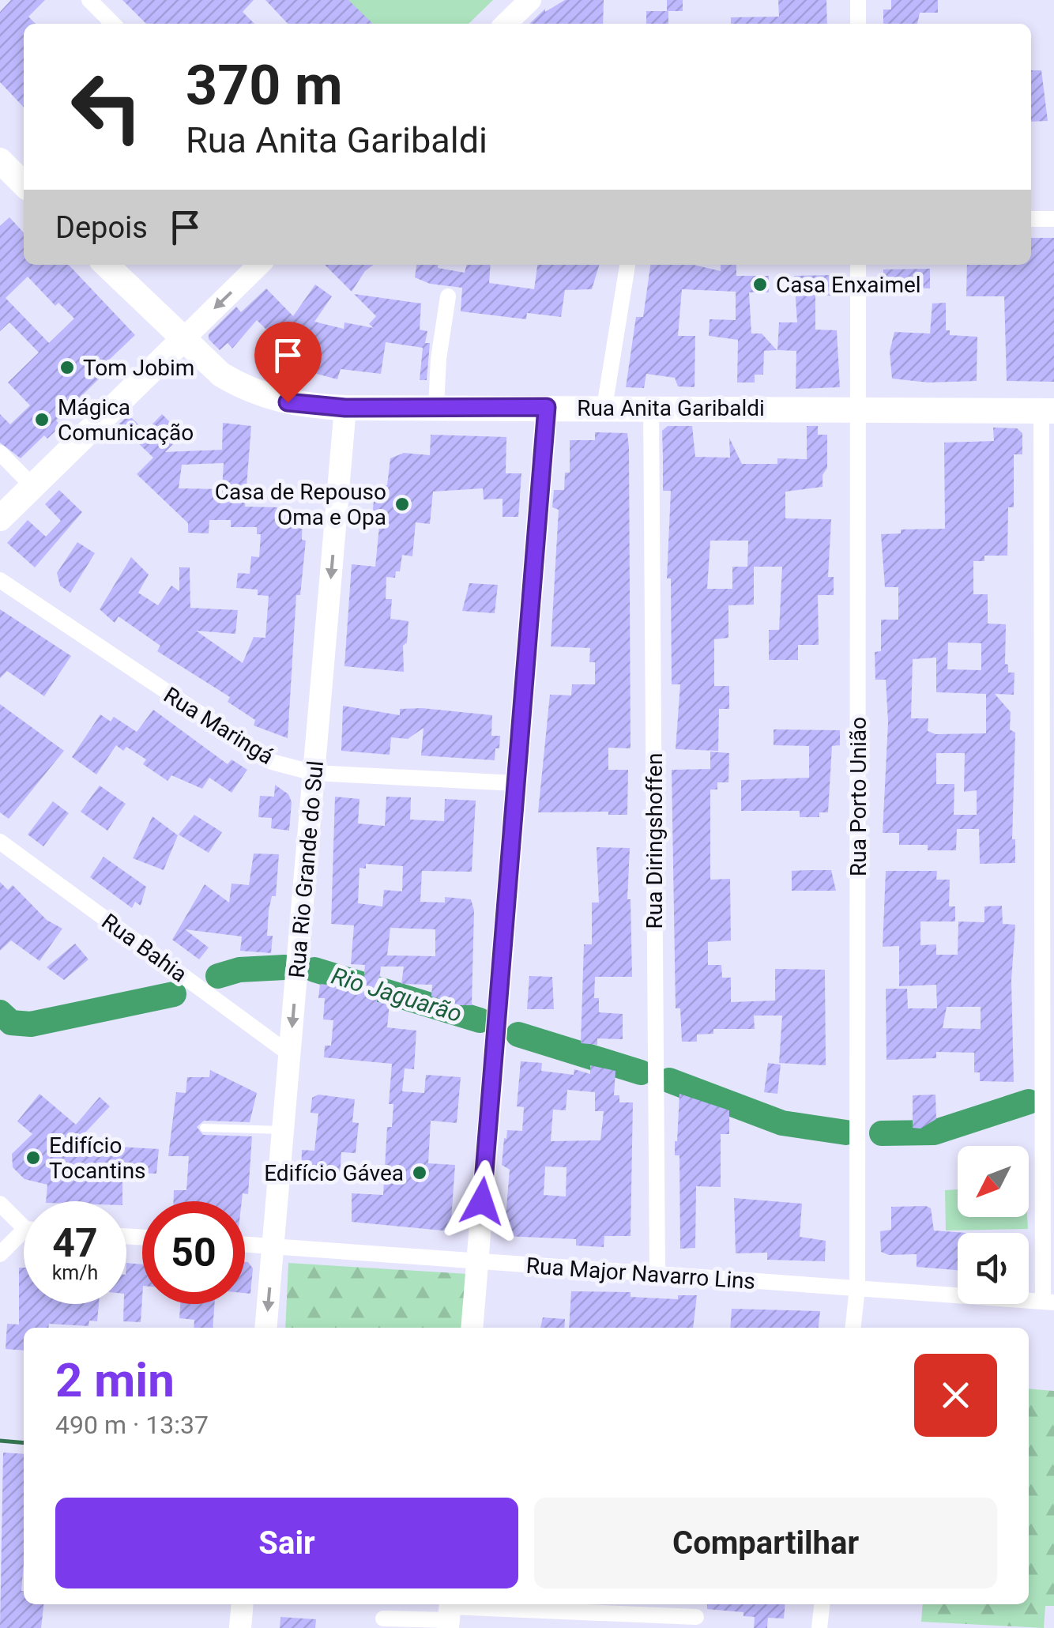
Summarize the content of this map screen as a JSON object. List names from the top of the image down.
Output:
{
  "streets": {
    "main road": ["Rua Anita Garibaldi", "Rua Rio Grande do Sul"],
    "street": [
      "Rua Maringá",
      "Rua Porto União",
      "Rua Diringshoffen",
      "Rua Bahia",
      "Rua Major Navarro Lins"
    ]
  },
  "crossings": [
    ["Rua Anita Garibaldi", "Rua Porto União"],
    ["Rua Anita Garibaldi", "Rua Diringshoffen"],
    ["Rua Anita Garibaldi", "Rua Rio Grande do Sul"],
    ["Rua Maringá", "Rua Rio Grande do Sul"],
    ["Rua Porto União", "Rua Major Navarro Lins"],
    ["Rua Diringshoffen", "Rua Major Navarro Lins"],
    ["Rua Rio Grande do Sul", "Rua Bahia"],
    ["Rua Rio Grande do Sul", "Rua Major Navarro Lins"]
  ],
  "one_way": ["Rua Rio Grande do Sul"],
  "water": ["Rio Jaguarão"],
  "places": [
    "Casa Enxaimel",
    "Tom Jobim",
    "Mágica Comunicação",
    "Casa de Repouso Oma e Opa",
    "Edifício Tocantins",
    "Edifício Gávea"
  ],
  "north": "bottom left",
  "page": {
    "turn": ["370 m", "Rua Anita Garibaldi"],
    "then": "Depois",
    "speed": "47 km/h",
    "limit": "50",
    "heading": ["2 min", "490 m · 13:37"],
    "buttons": ["Sair", "Compartilhar"]
  }
}
